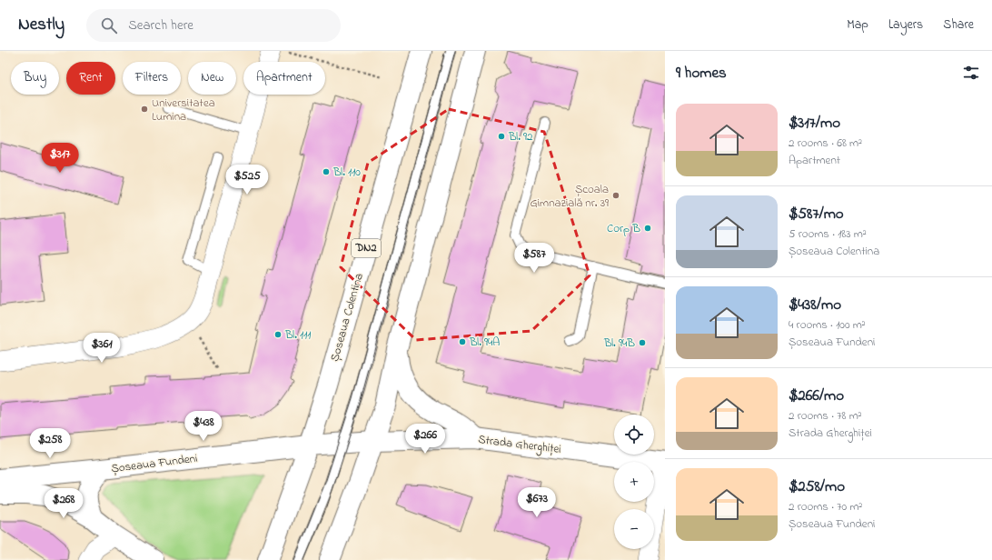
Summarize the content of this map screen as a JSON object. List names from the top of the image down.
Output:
{
  "streets": {
    "main road": [
      "DN2",
      "Șoseaua Colentina",
      "Strada Gherghiței",
      "Șoseaua Fundeni"
    ]
  },
  "crossings": [
    ["Șoseaua Colentina", "Șoseaua Fundeni"],
    ["Strada Gherghiței", "Șoseaua Fundeni"]
  ],
  "places": [
    "Universitatea Lumina",
    "Bl. 92",
    "Bl. 110",
    "Școala Gimnazială nr. 39",
    "Corp B",
    "Bl. 111",
    "Bl. 94A",
    "Bl. 94B"
  ],
  "page": {
    "header": "Nestly",
    "search": "Search here",
    "nav": ["Map", "Layers", "Share"],
    "heading": "9 homes",
    "chip": [
      "Buy",
      "Rent",
      "Filters",
      "New",
      "Apartment"
    ],
    "list": [
      {
        "name": "$317/mo",
        "note": "2 rooms · 68 m² · Apartment"
      },
      {
        "name": "$587/mo",
        "note": "5 rooms · 183 m² · Șoseaua Colentina"
      },
      {
        "name": "$438/mo",
        "note": "4 rooms · 100 m² · Șoseaua Fundeni"
      },
      {
        "name": "$266/mo",
        "note": "2 rooms · 78 m² · Strada Gherghiței"
      },
      {
        "name": "$258/mo",
        "note": "2 rooms · 70 m² · Șoseaua Fundeni"
      }
    ],
    "price": [
      "$317",
      "$525",
      "$587",
      "$361",
      "$438",
      "$266",
      "$258",
      "$673",
      "$268"
    ],
    "map_buttons": ["+", "−"]
  }
}
